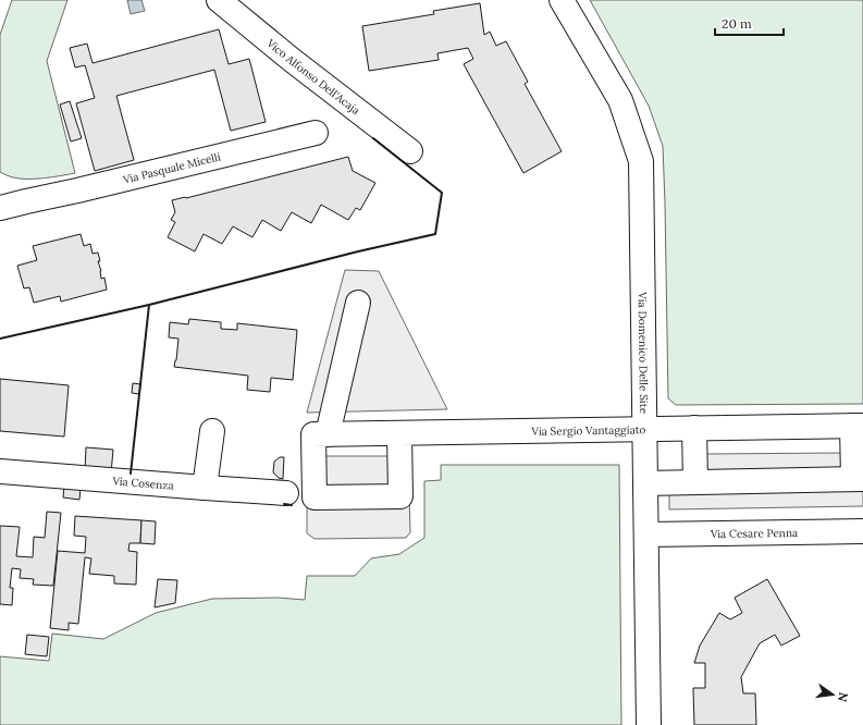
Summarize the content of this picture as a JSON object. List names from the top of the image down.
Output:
{
  "streets": {
    "street": [
      "Vico Alfonso Dell'Acaja",
      "Via Pasquale Micelli",
      "Via Domenico Delle Site",
      "Via Sergio Vantaggiato",
      "Via Cosenza",
      "Via Cesare Penna"
    ]
  },
  "crossings": [
    ["Via Domenico Delle Site", "Via Sergio Vantaggiato"],
    ["Via Domenico Delle Site", "Via Cesare Penna"]
  ],
  "scale_bar": "20 m",
  "north": "right"
}
